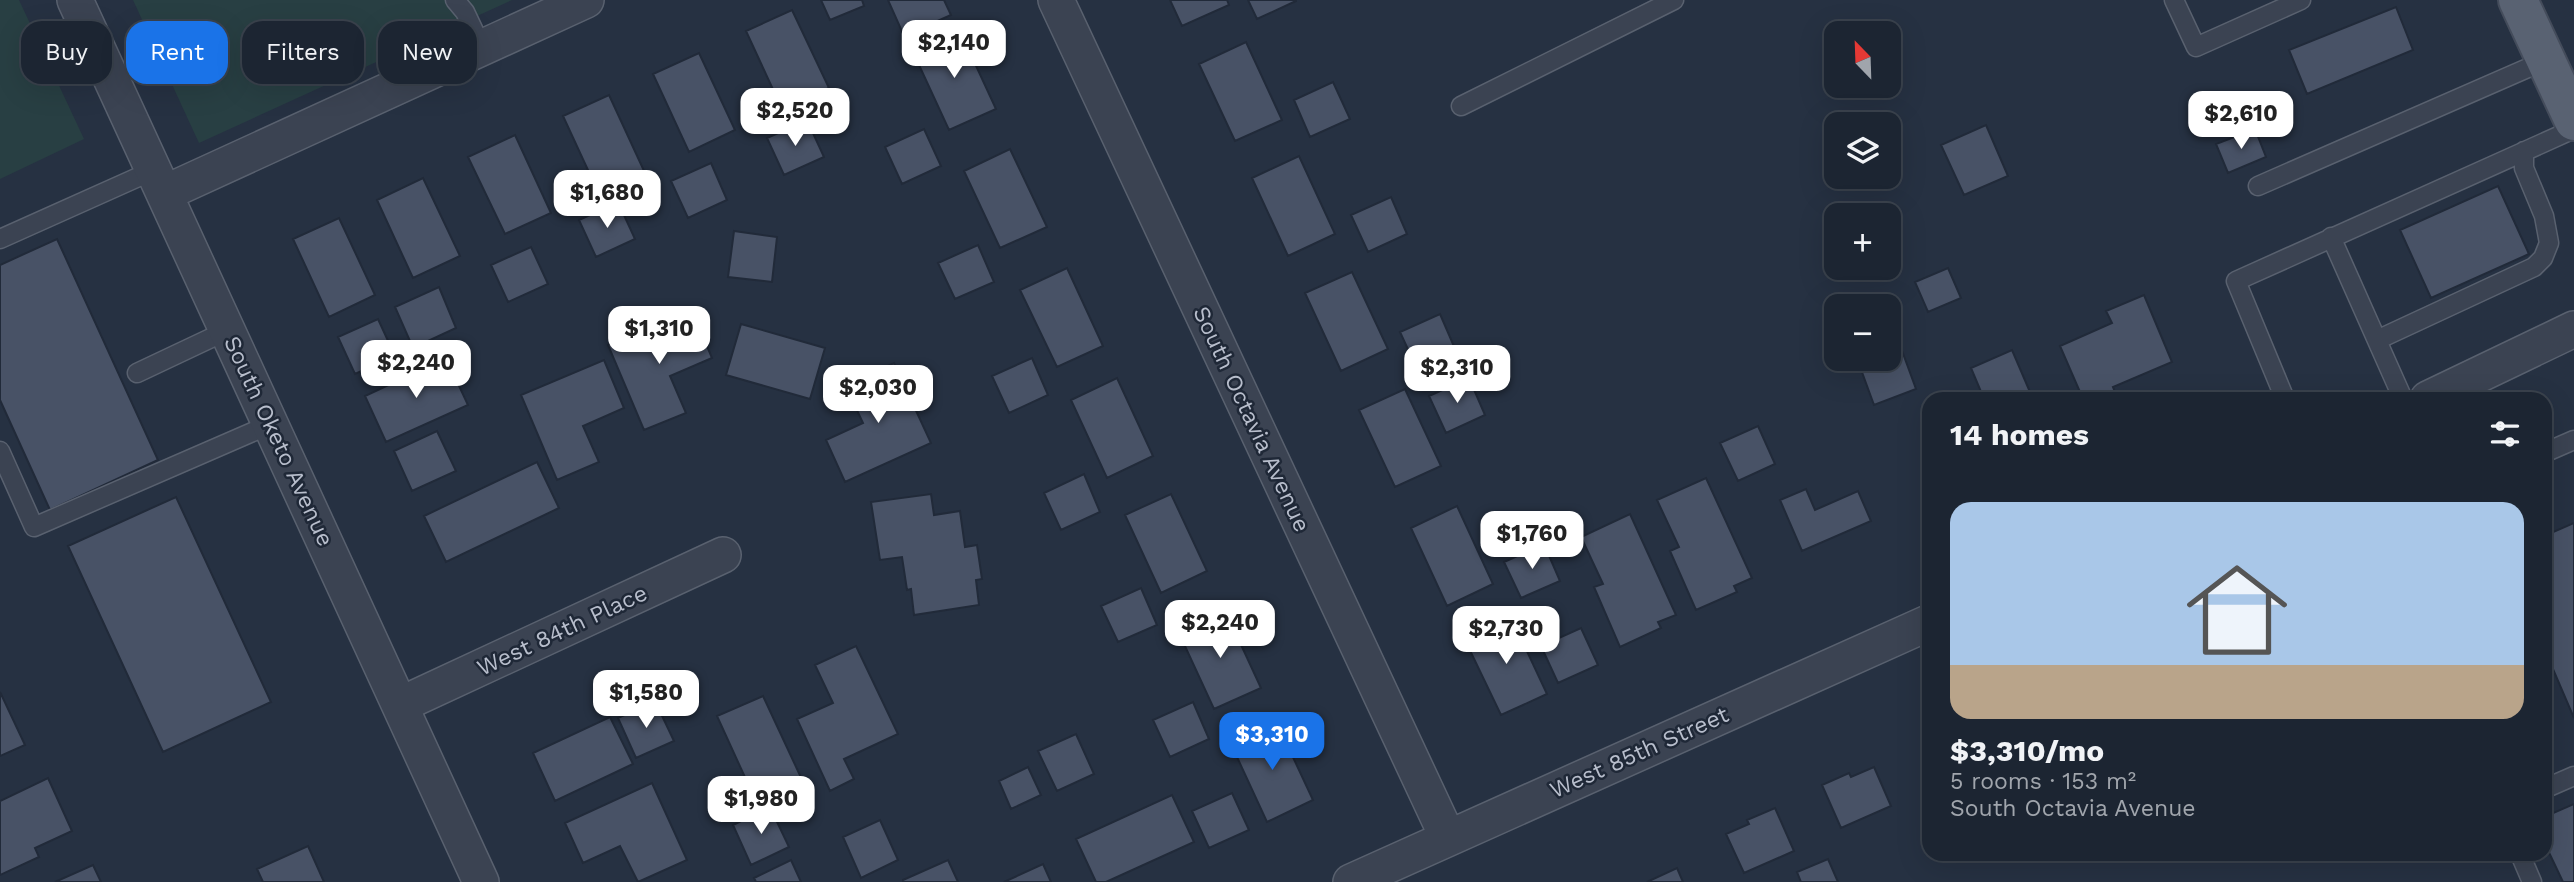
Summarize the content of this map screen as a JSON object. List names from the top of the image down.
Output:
{
  "streets": {
    "street": [
      "South Octavia Avenue",
      "South Oketo Avenue",
      "West 84th Place",
      "West 85th Street"
    ]
  },
  "crossings": [
    ["South Octavia Avenue", "West 85th Street"],
    ["South Oketo Avenue", "West 84th Place"]
  ],
  "north": "top left",
  "page": {
    "price": [
      "$2,140",
      "$2,520",
      "$2,610",
      "$1,680",
      "$1,310",
      "$2,240",
      "$2,310",
      "$2,030",
      "$1,760",
      "$2,240",
      "$2,730",
      "$1,580",
      "$3,310",
      "$1,980"
    ],
    "map_buttons": ["+", "−"],
    "chip": [
      "Buy",
      "Rent",
      "Filters",
      "New"
    ],
    "heading": "14 homes",
    "list": [
      {
        "name": "$3,310/mo",
        "note": "5 rooms · 153 m² · South Octavia Avenue"
      }
    ]
  }
}
